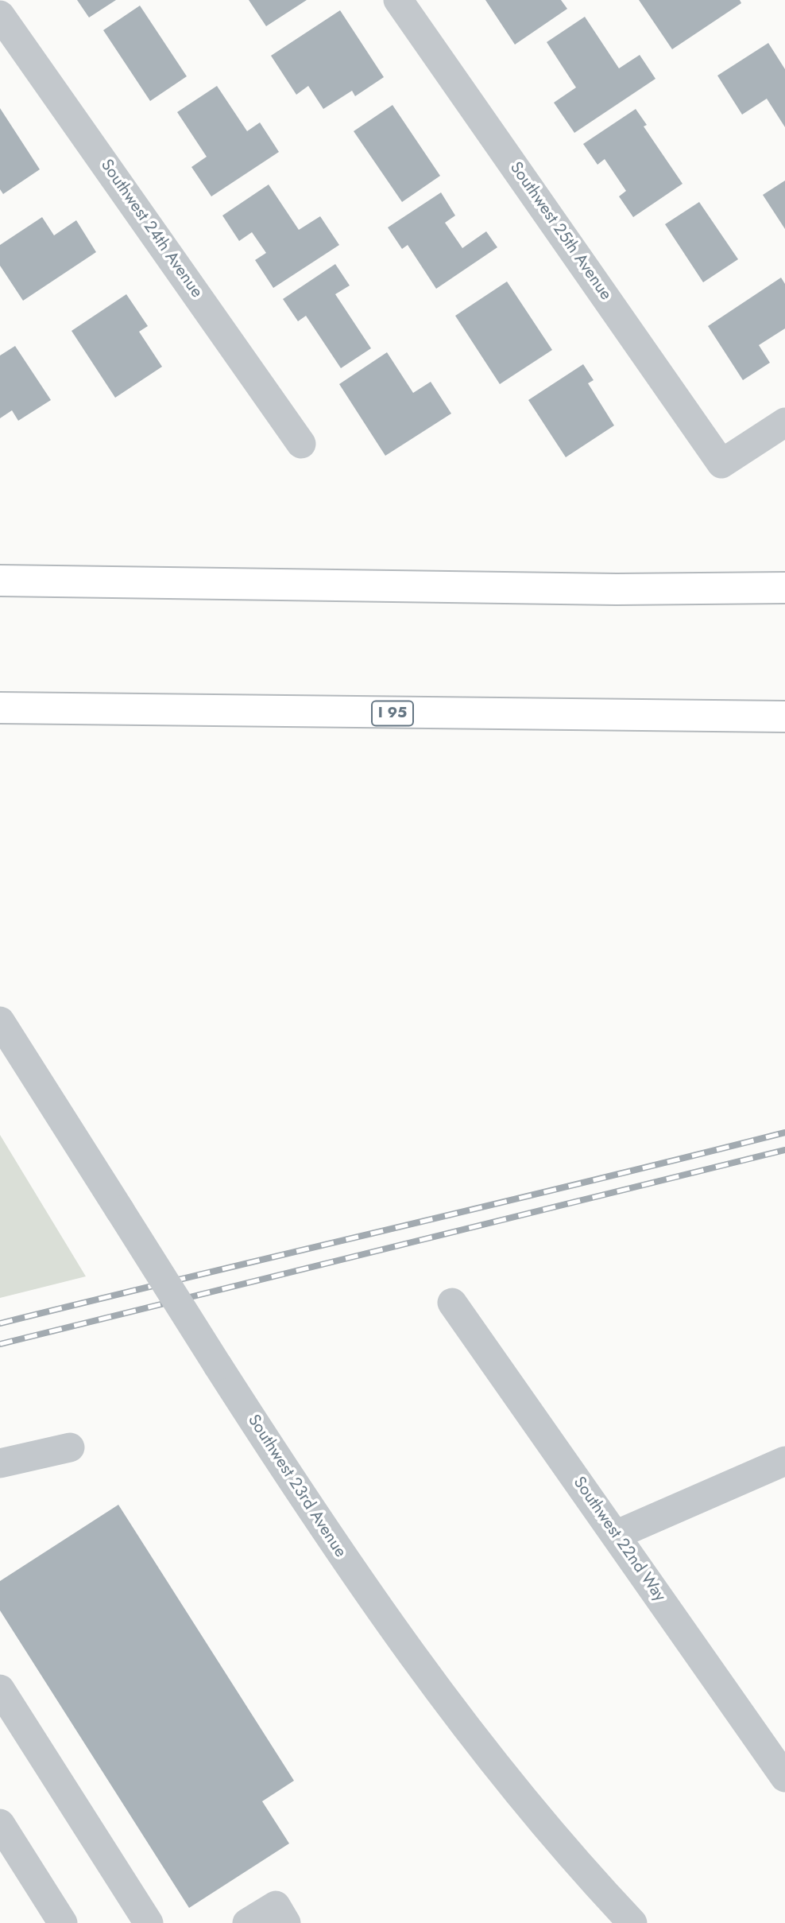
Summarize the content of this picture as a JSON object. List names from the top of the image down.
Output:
{
  "streets": {
    "highway": ["I 95"],
    "street": [
      "Southwest 24th Avenue",
      "Southwest 25th Avenue",
      "Southwest 23rd Avenue",
      "Southwest 22nd Way"
    ]
  }
}
